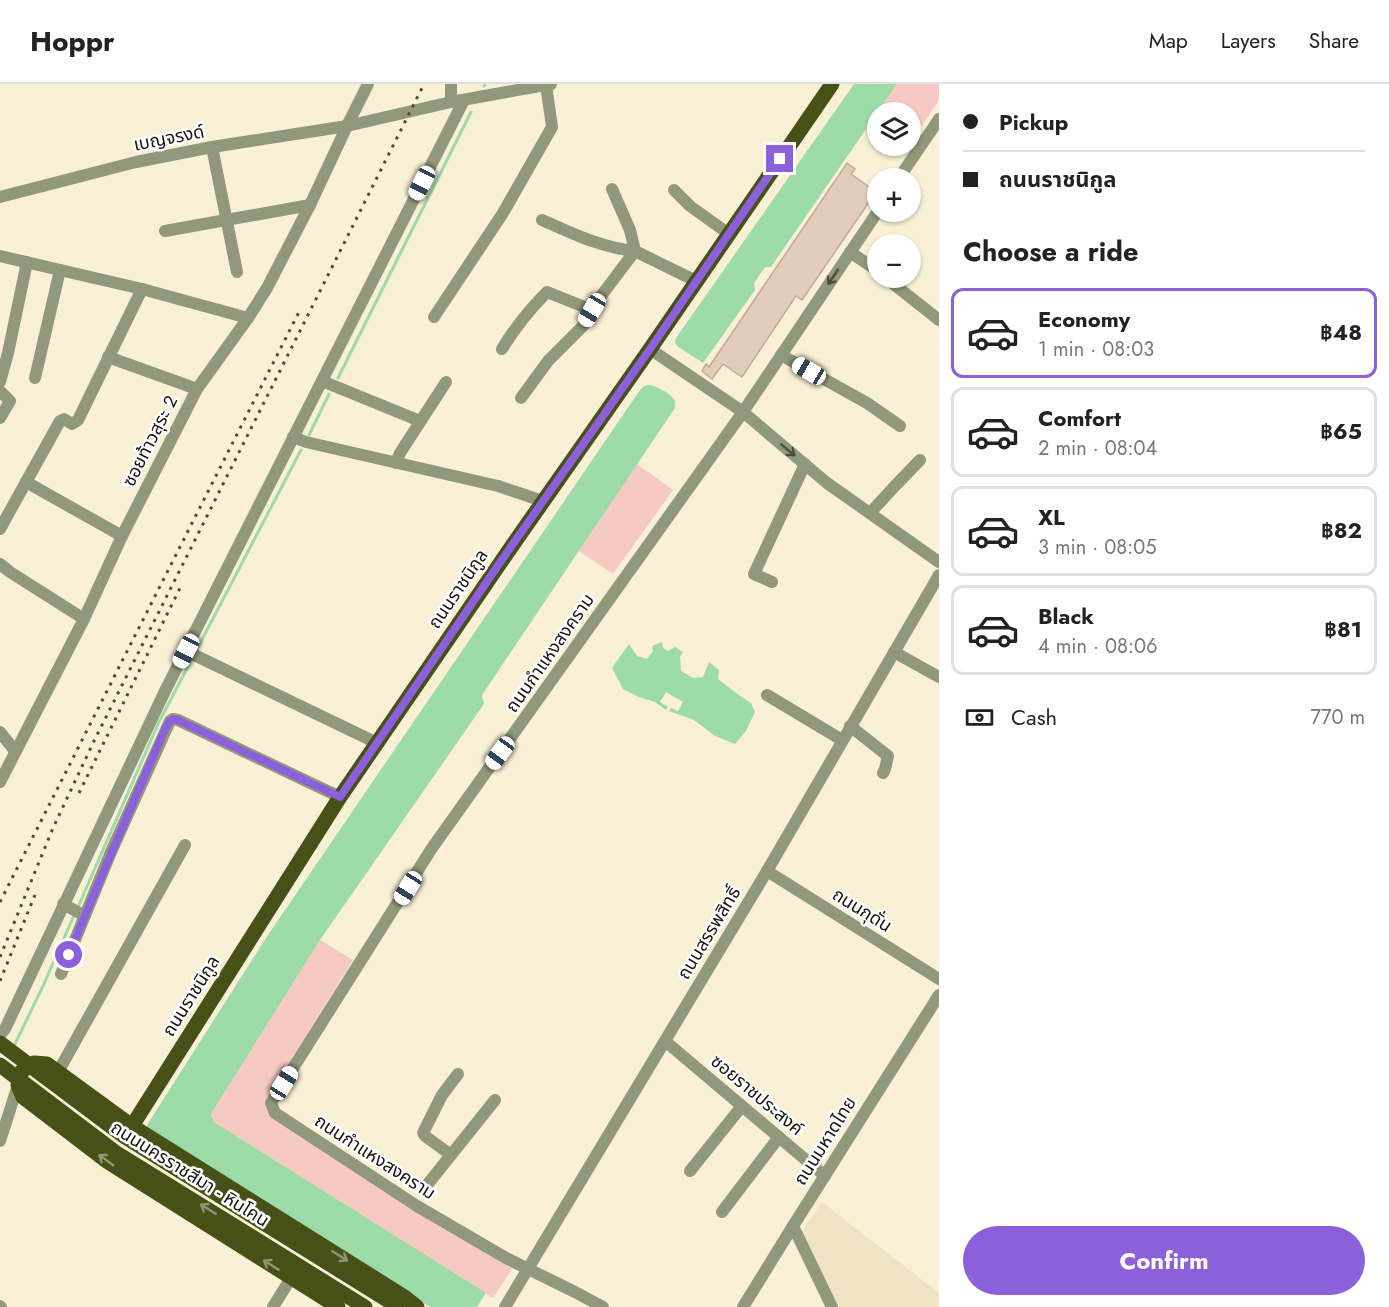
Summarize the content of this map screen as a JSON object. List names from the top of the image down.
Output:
{
  "streets": {
    "main road": ["ถนนราชนิกูล", "ถนนนครราชสีมา - หินโคน"],
    "street": [
      "เบญจรงด์",
      "ซอยท้าวสุระ 2",
      "ถนนกำแหงสงคราม",
      "ถนนกุดั่น",
      "ถนนสรรพสิทธิ์",
      "ซอยราชประสงค์",
      "ถนนมหาดไทย"
    ]
  },
  "crossings": [
    ["เบญจรงด์", "ซอยท้าวสุระ 2"],
    ["ถนนกำแหงสงคราม", "ถนนสรรพสิทธิ์"],
    ["ถนนกุดั่น", "ถนนสรรพสิทธิ์"],
    ["ถนนสรรพสิทธิ์", "ซอยราชประสงค์"],
    ["ซอยราชประสงค์", "ถนนมหาดไทย"]
  ],
  "page": {
    "header": "Hoppr",
    "nav": ["Map", "Layers", "Share"],
    "banner": ["Pickup", "ถนนราชนิกูล"],
    "map_buttons": ["+", "−"],
    "heading": "Choose a ride",
    "list": [
      {
        "name": "Economy",
        "note": "1 min · 08:03",
        "value": "฿48"
      },
      {
        "name": "Comfort",
        "note": "2 min · 08:04",
        "value": "฿65"
      },
      {
        "name": "XL",
        "note": "3 min · 08:05",
        "value": "฿82"
      },
      {
        "name": "Black",
        "note": "4 min · 08:06",
        "value": "฿81"
      }
    ],
    "pay": ["Cash", "770 m"],
    "buttons": "Confirm"
  }
}
